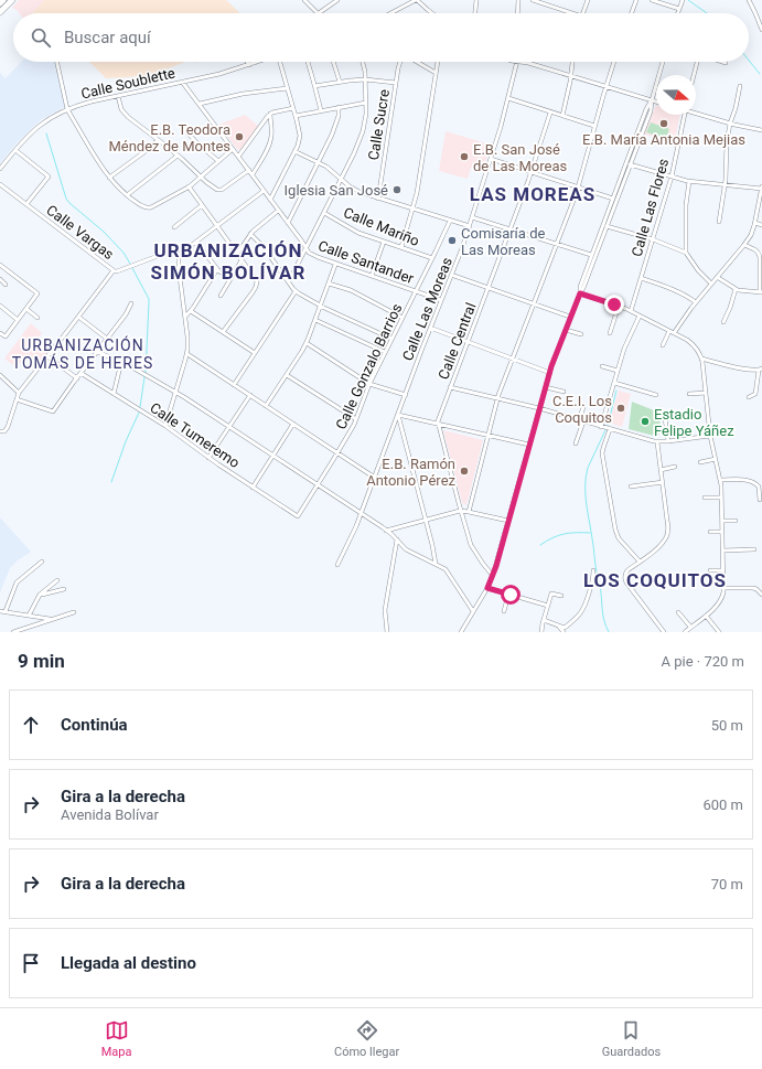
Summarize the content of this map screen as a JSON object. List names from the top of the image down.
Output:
{
  "streets": {
    "street": [
      "Calle Soublette",
      "Calle Sucre",
      "Calle Las Flores",
      "Calle Mariño",
      "Calle Vargas",
      "Calle Santander",
      "Calle Las Moreas",
      "Calle Central",
      "Calle Gonzalo Barrios",
      "Calle Tumeremo"
    ]
  },
  "crossings": [
    ["Calle Soublette", "Calle Santander"],
    ["Calle Mariño", "Calle Gonzalo Barrios"],
    ["Calle Santander", "Calle Las Moreas"],
    ["Calle Santander", "Calle Gonzalo Barrios"],
    ["Calle Gonzalo Barrios", "Calle Tumeremo"]
  ],
  "districts": [
    "LAS MOREAS",
    "URBANIZACIÓN SIMÓN BOLÍVAR",
    "URBANIZACIÓN TOMÁS DE HERES",
    "LOS COQUITOS"
  ],
  "places": [
    "E.B. María Antonia Mejias",
    "E.B. Teodora Méndez de Montes",
    "E.B. San José de Las Moreas",
    "Iglesia San José",
    "Comisaría de Las Moreas",
    "C.E.I. Los Coquitos",
    "Estadio Felipe Yáñez",
    "E.B. Ramón Antonio Pérez"
  ],
  "north": "right",
  "page": {
    "search": "Buscar aquí",
    "heading": ["9 min", "A pie · 720 m"],
    "list": [
      ["Continúa", "50 m"],
      ["Gira a la derecha", "Avenida Bolívar", "600 m"],
      ["Gira a la derecha", "70 m"],
      "Llegada al destino"
    ],
    "nav": ["Mapa", "Cómo llegar", "Guardados"]
  }
}
